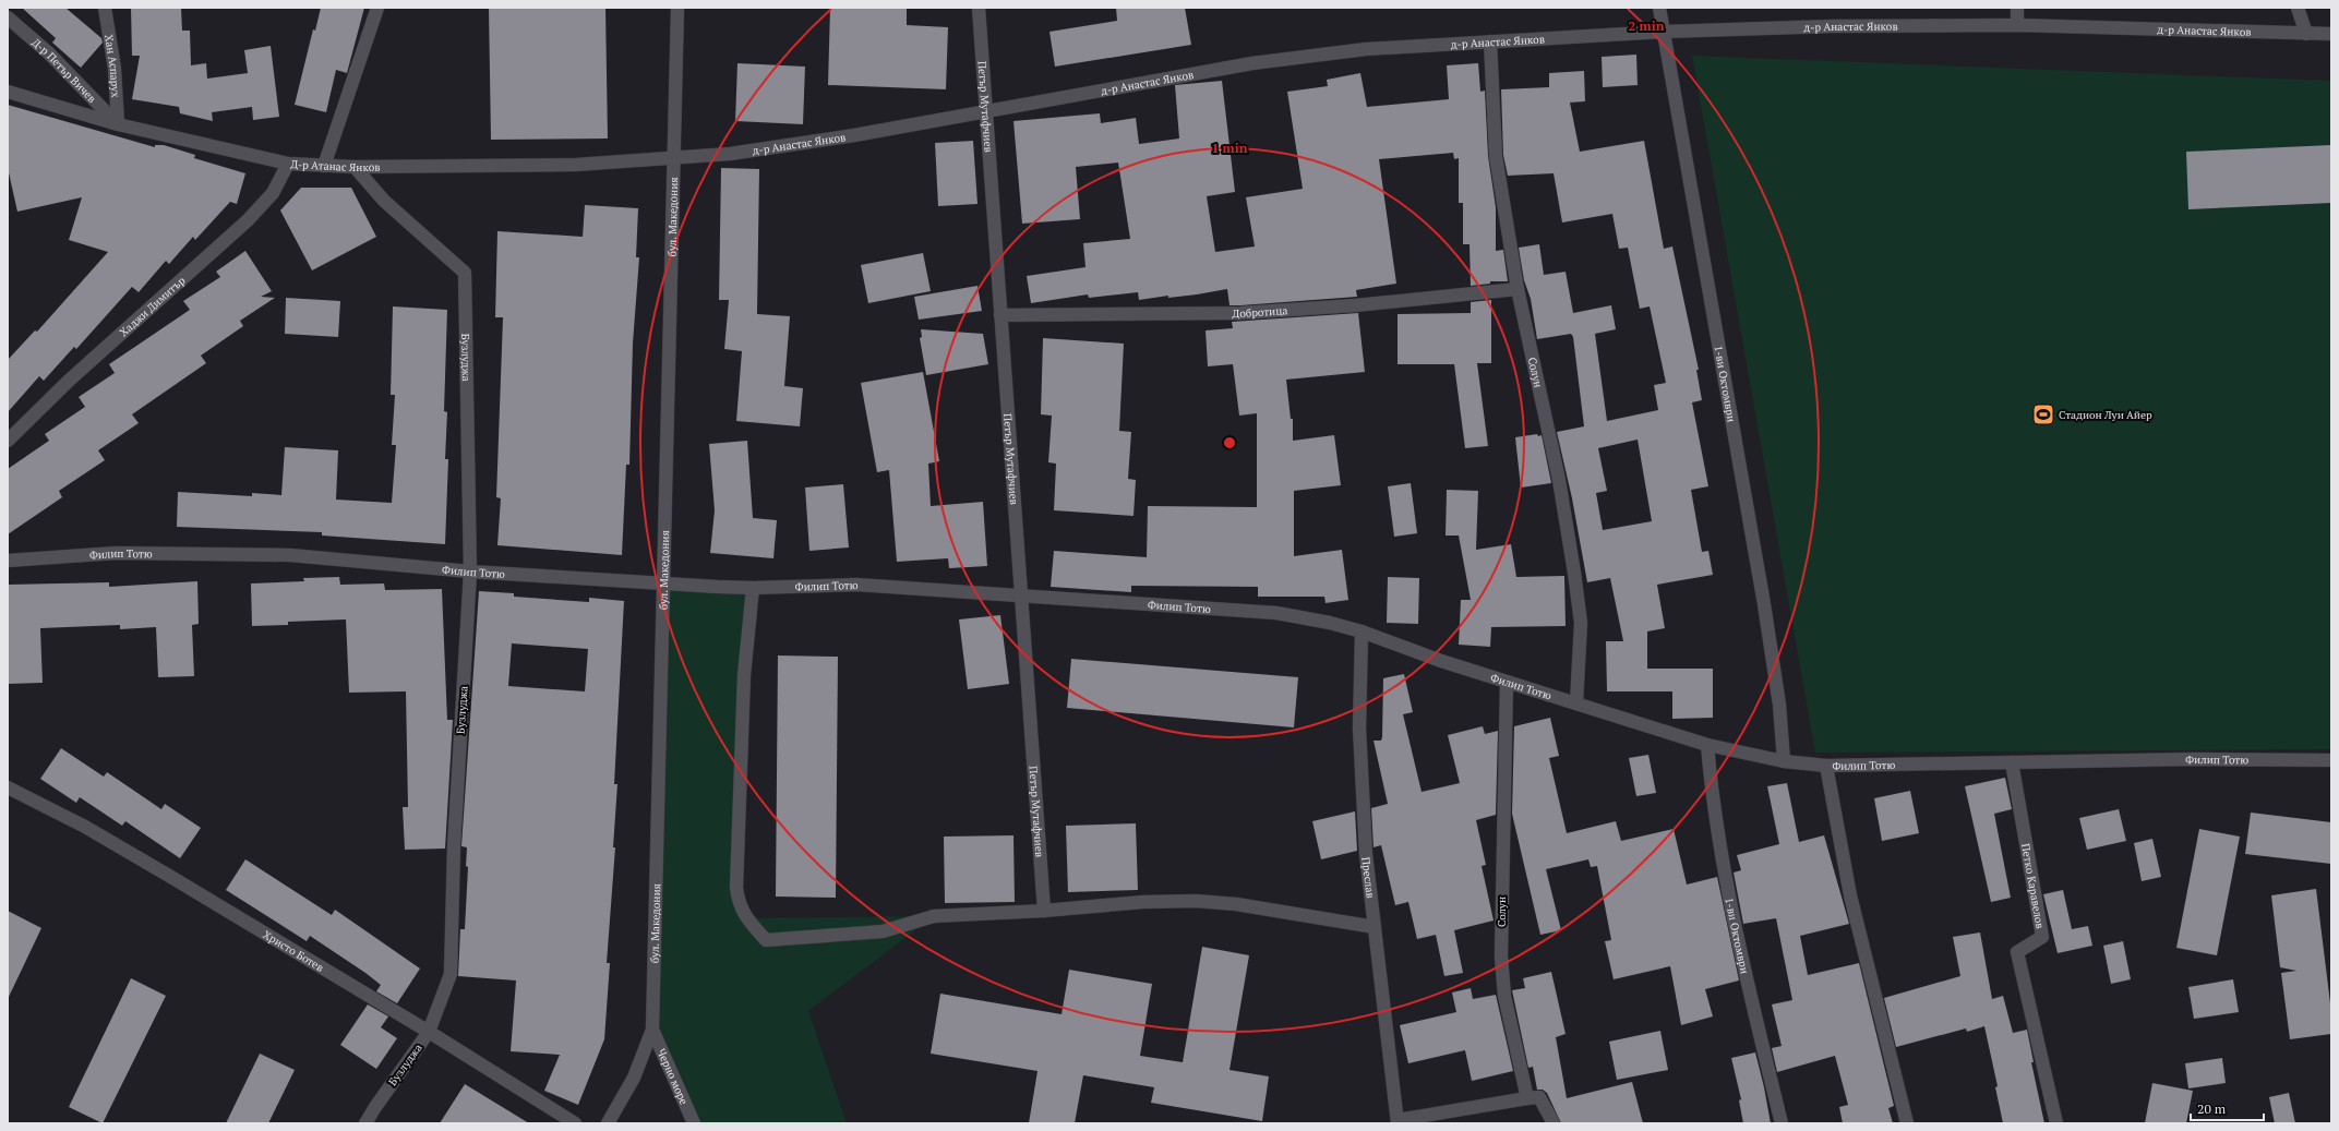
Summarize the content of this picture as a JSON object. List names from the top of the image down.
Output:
{
  "streets": {
    "street": [
      "д-р Анастас Янков",
      "Хан Аспарух",
      "Д-р Петър Вичев",
      "Петър Мутафчиев",
      "Д-р Атанас Янков",
      "бул. Македония",
      "Хаджи Димитър",
      "Добротица",
      "Бузлуджа",
      "Солун",
      "1-ви Октомври",
      "Филип Тотю",
      "Преслав",
      "Петко Каравелов",
      "Христо Ботев",
      "Черно море"
    ]
  },
  "crossings": [
    ["д-р Анастас Янков", "Петър Мутафчиев"],
    ["д-р Анастас Янков", "Д-р Атанас Янков"],
    ["д-р Анастас Янков", "бул. Македония"],
    ["д-р Анастас Янков", "Солун"],
    ["д-р Анастас Янков", "1-ви Октомври"],
    ["Хан Аспарух", "Д-р Петър Вичев"],
    ["Хан Аспарух", "Д-р Атанас Янков"],
    ["Д-р Петър Вичев", "Д-р Атанас Янков"],
    ["Петър Мутафчиев", "Добротица"],
    ["Петър Мутафчиев", "Филип Тотю"],
    ["Д-р Атанас Янков", "бул. Македония"],
    ["Д-р Атанас Янков", "Хаджи Димитър"],
    ["Д-р Атанас Янков", "Бузлуджа"],
    ["бул. Македония", "Филип Тотю"],
    ["бул. Македония", "Черно море"],
    ["Добротица", "Солун"],
    ["Бузлуджа", "Филип Тотю"],
    ["Бузлуджа", "Христо Ботев"],
    ["Солун", "Филип Тотю"],
    ["1-ви Октомври", "Филип Тотю"],
    ["Филип Тотю", "Преслав"],
    ["Филип Тотю", "Петко Каравелов"]
  ],
  "places": {
    "sports": ["Стадион Луи Айер"]
  },
  "scale_bar": "20 m",
  "rings": ["2 min", "1 min"]
}
